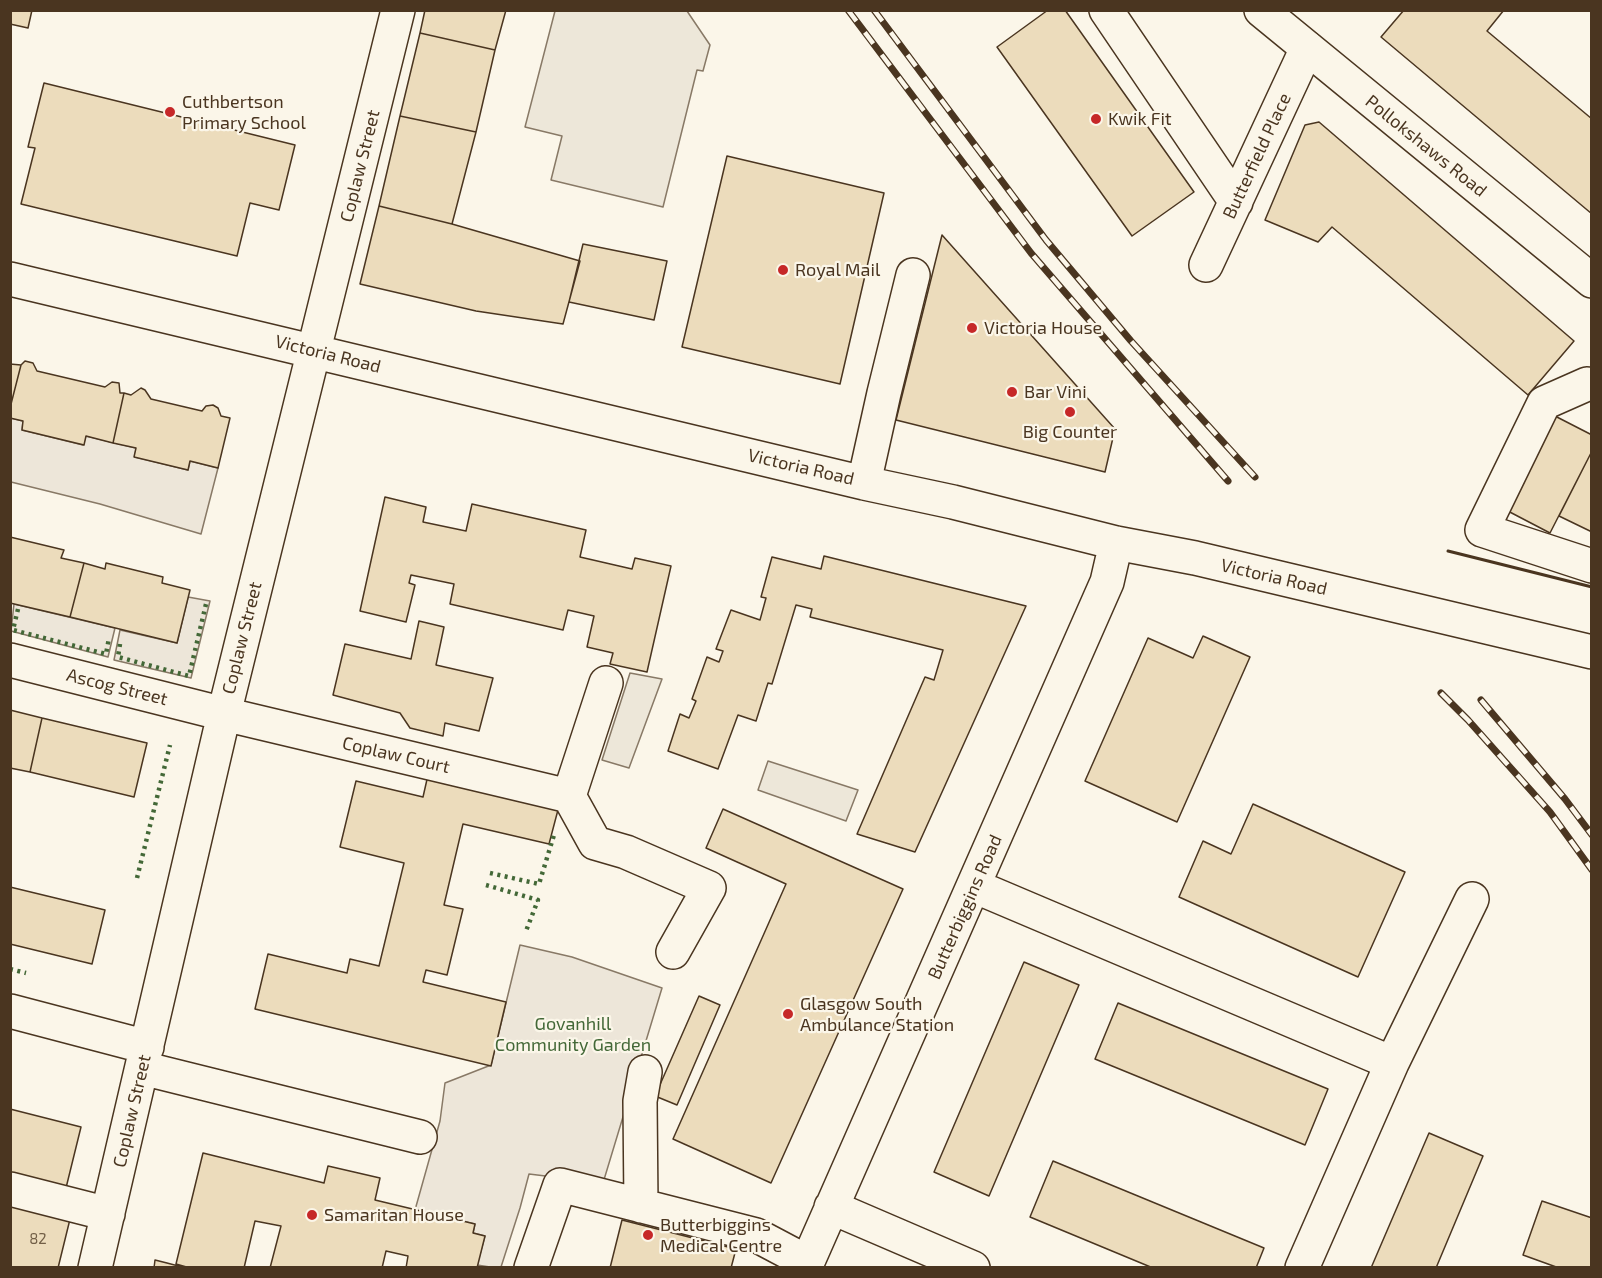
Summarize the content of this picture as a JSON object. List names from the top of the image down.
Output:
{
  "streets": {
    "street": [
      "Pollokshaws Road",
      "Butterfield Place",
      "Coplaw Street",
      "Victoria Road",
      "Ascog Street",
      "Coplaw Court",
      "Butterbiggins Road"
    ]
  },
  "crossings": [
    ["Pollokshaws Road", "Butterfield Place"],
    ["Coplaw Street", "Victoria Road"],
    ["Coplaw Street", "Ascog Street"],
    ["Coplaw Street", "Coplaw Court"],
    ["Victoria Road", "Butterbiggins Road"],
    ["Ascog Street", "Coplaw Court"]
  ],
  "parks": ["Govanhill Community Garden"],
  "places": [
    "Cuthbertson Primary School",
    "Kwik Fit",
    "Royal Mail",
    "Victoria House",
    "Bar Vini",
    "Big Counter",
    "Glasgow South Ambulance Station",
    "Samaritan House",
    "Butterbiggins Medical Centre"
  ],
  "house_numbers": ["82"]
}
